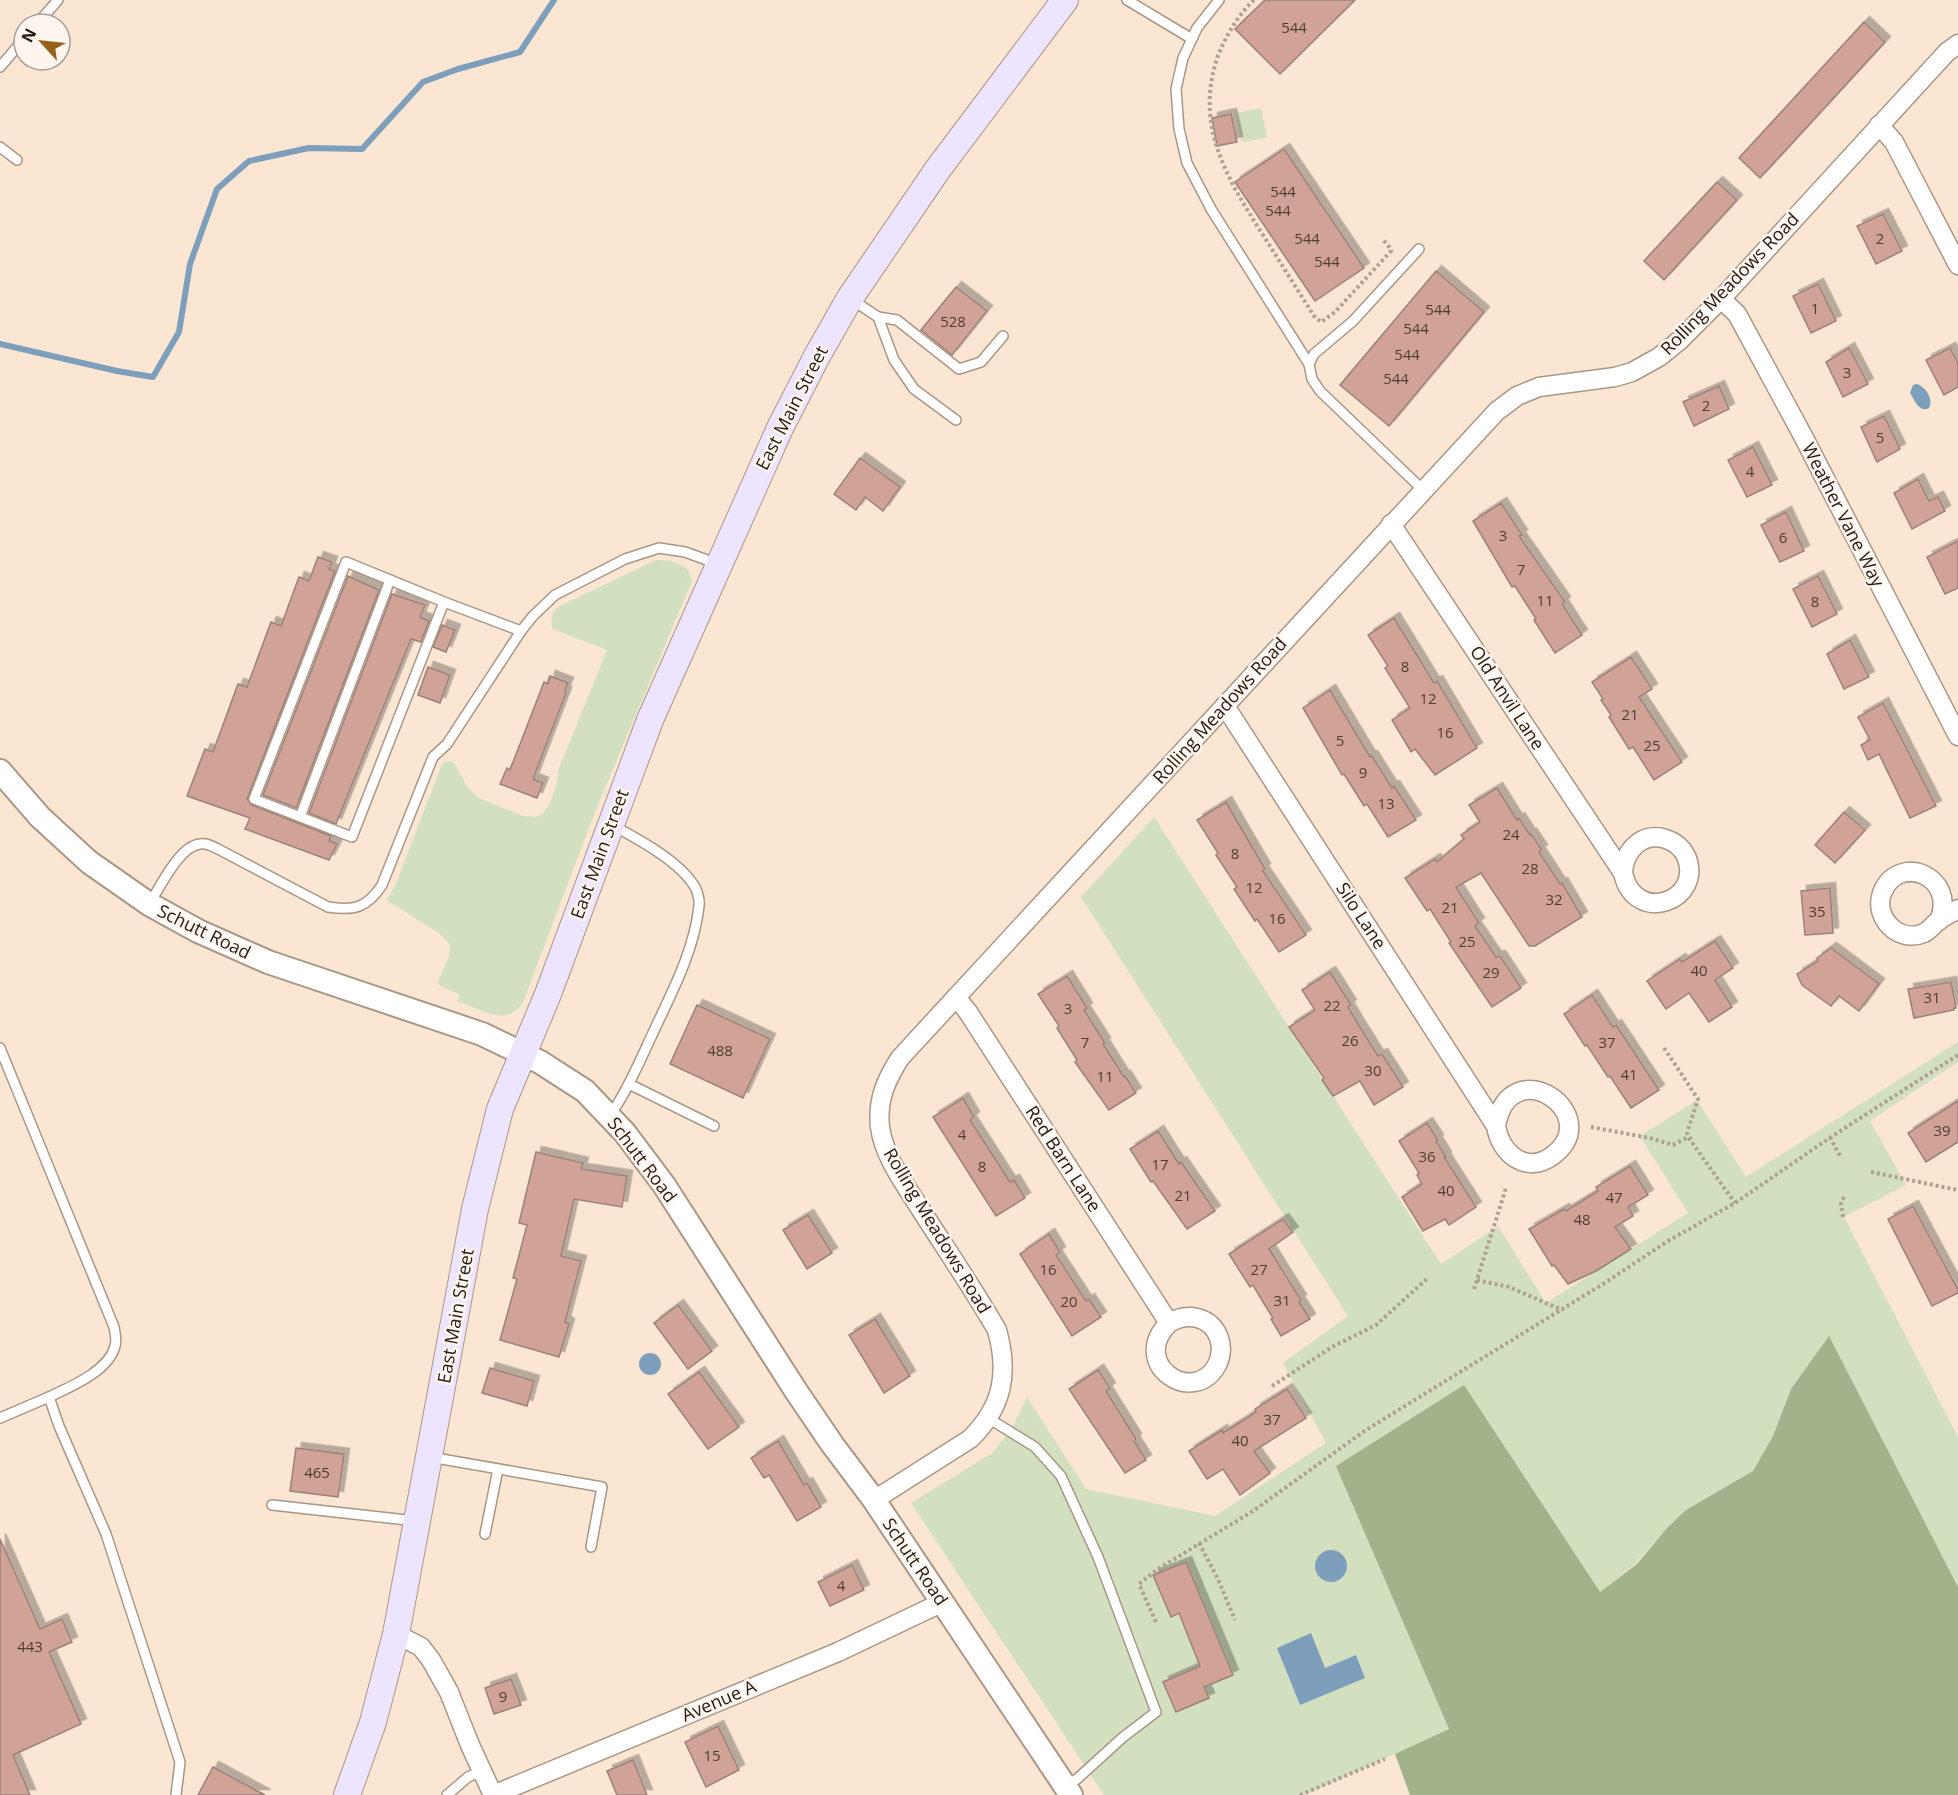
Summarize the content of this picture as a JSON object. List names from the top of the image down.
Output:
{
  "streets": {
    "main road": ["East Main Street"],
    "street": [
      "Rolling Meadows Road",
      "Weather Vane Way",
      "Old Anvil Lane",
      "Silo Lane",
      "Schutt Road",
      "Red Barn Lane",
      "Avenue A"
    ]
  },
  "crossings": [
    ["Rolling Meadows Road", "Weather Vane Way"],
    ["Rolling Meadows Road", "Old Anvil Lane"],
    ["Rolling Meadows Road", "Silo Lane"],
    ["Rolling Meadows Road", "Schutt Road"],
    ["Rolling Meadows Road", "Red Barn Lane"],
    ["East Main Street", "Schutt Road"],
    ["Schutt Road", "Avenue A"]
  ],
  "house_numbers": [
    "544",
    "544",
    "544",
    "544",
    "2",
    "544",
    "1",
    "544",
    "528",
    "544",
    "544",
    "3",
    "544",
    "2",
    "5",
    "4",
    "3",
    "6",
    "7",
    "11",
    "8",
    "8",
    "12",
    "21",
    "16",
    "5",
    "25",
    "9",
    "13",
    "24",
    "8",
    "28",
    "12",
    "32",
    "21",
    "35",
    "16",
    "25",
    "40",
    "29",
    "31",
    "22",
    "3",
    "26",
    "7",
    "37",
    "488",
    "30",
    "41",
    "11",
    "39",
    "4",
    "36",
    "17",
    "8",
    "40",
    "21",
    "47",
    "48",
    "16",
    "27",
    "31",
    "20",
    "37",
    "40",
    "465",
    "4",
    "443",
    "9",
    "15"
  ],
  "north": "top left"
}
